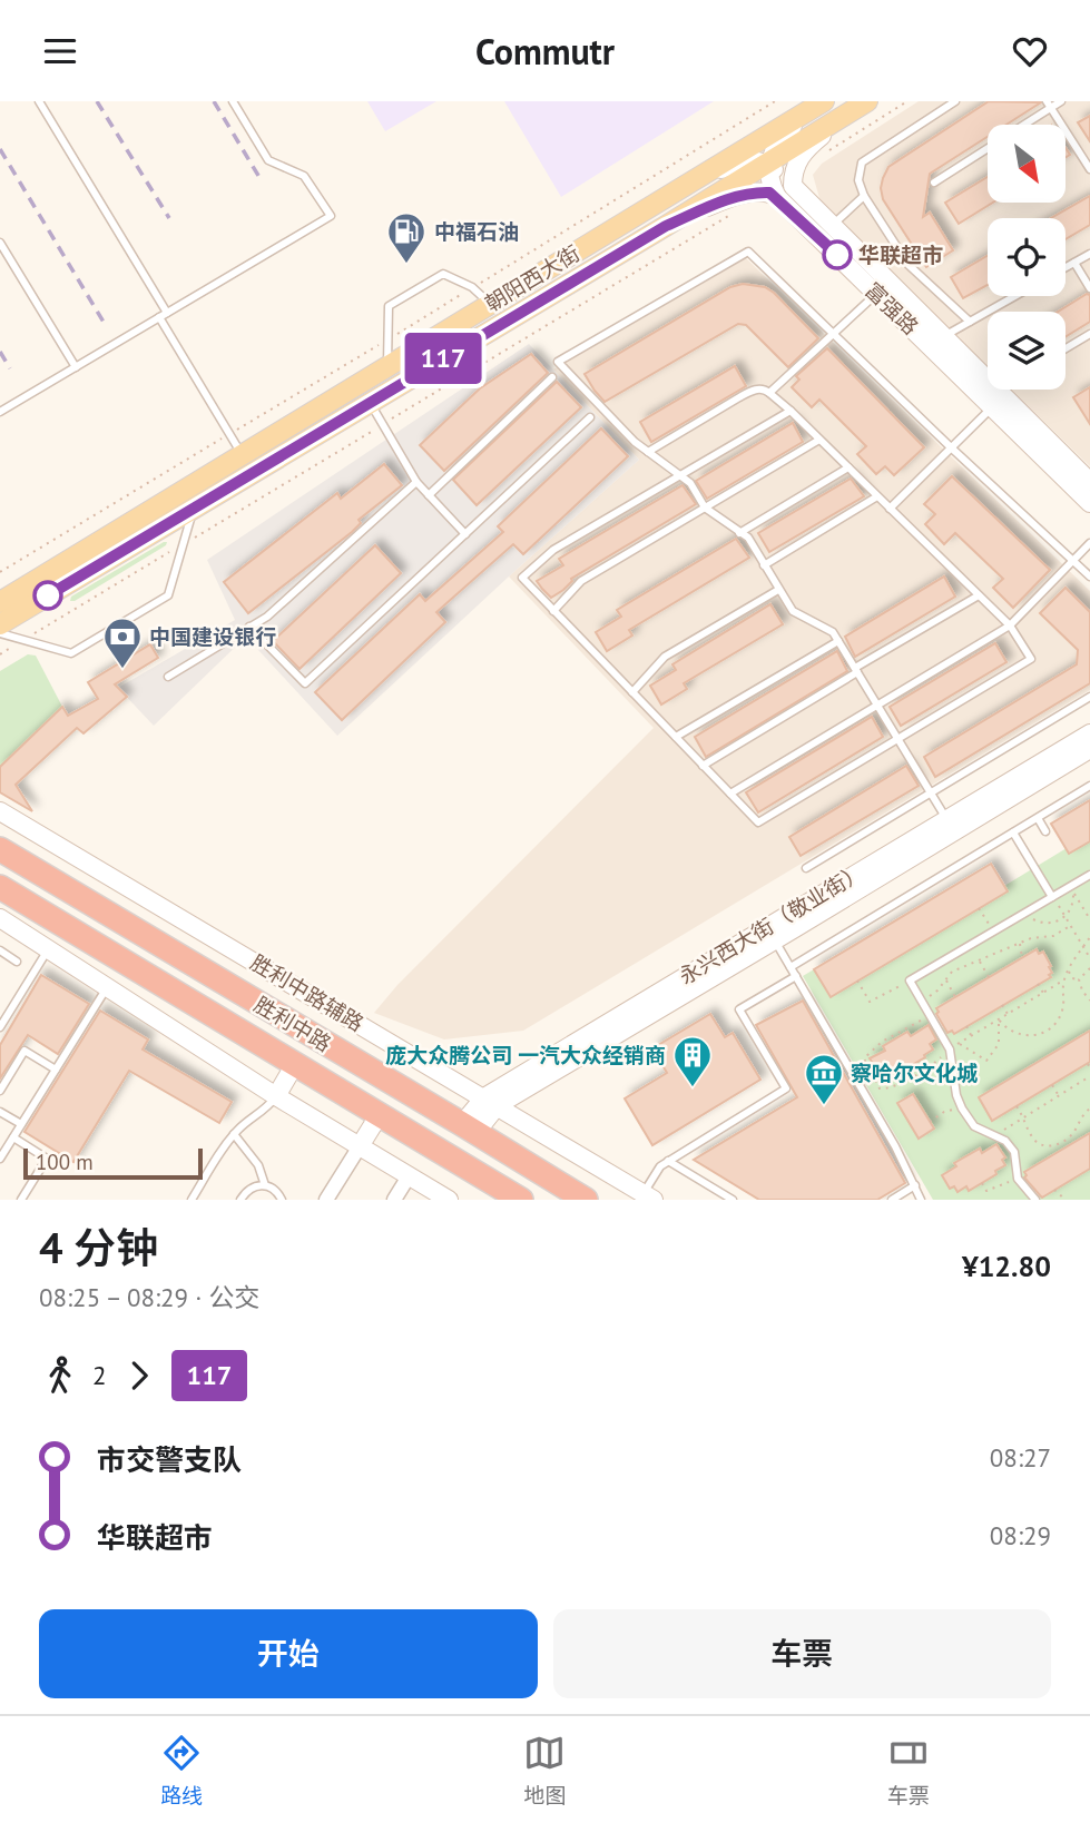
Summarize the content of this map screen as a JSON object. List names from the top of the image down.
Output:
{
  "streets": {
    "highway": ["胜利中路"],
    "main road": [
      "朝阳西大街",
      "富强路",
      "永兴西大街（敬业街）",
      "胜利中路辅路"
    ]
  },
  "crossings": [
    ["朝阳西大街", "富强路"],
    ["永兴西大街（敬业街）", "胜利中路辅路"],
    ["永兴西大街（敬业街）", "胜利中路"]
  ],
  "places": {
    "other": ["华联超市"],
    "fuel station": ["中福石油"],
    "bank": ["中国建设银行"],
    "building": ["庞大众腾公司 一汽大众经销商"],
    "museum": ["察哈尔文化城"]
  },
  "lines": ["bus line 117"],
  "scale_bar": "100 m",
  "north": "bottom right",
  "page": {
    "header": "Commutr",
    "on_map": "117",
    "scale": "100 m",
    "heading": ["4 分钟", "08:25 – 08:29 · 公交", "¥12.80"],
    "legs": ["2", "117"],
    "list": [
      {
        "name": "市交警支队",
        "value": "08:27"
      },
      {
        "name": "华联超市",
        "value": "08:29"
      }
    ],
    "buttons": ["开始", "车票"],
    "tabs": ["路线", "地图", "车票"]
  }
}
